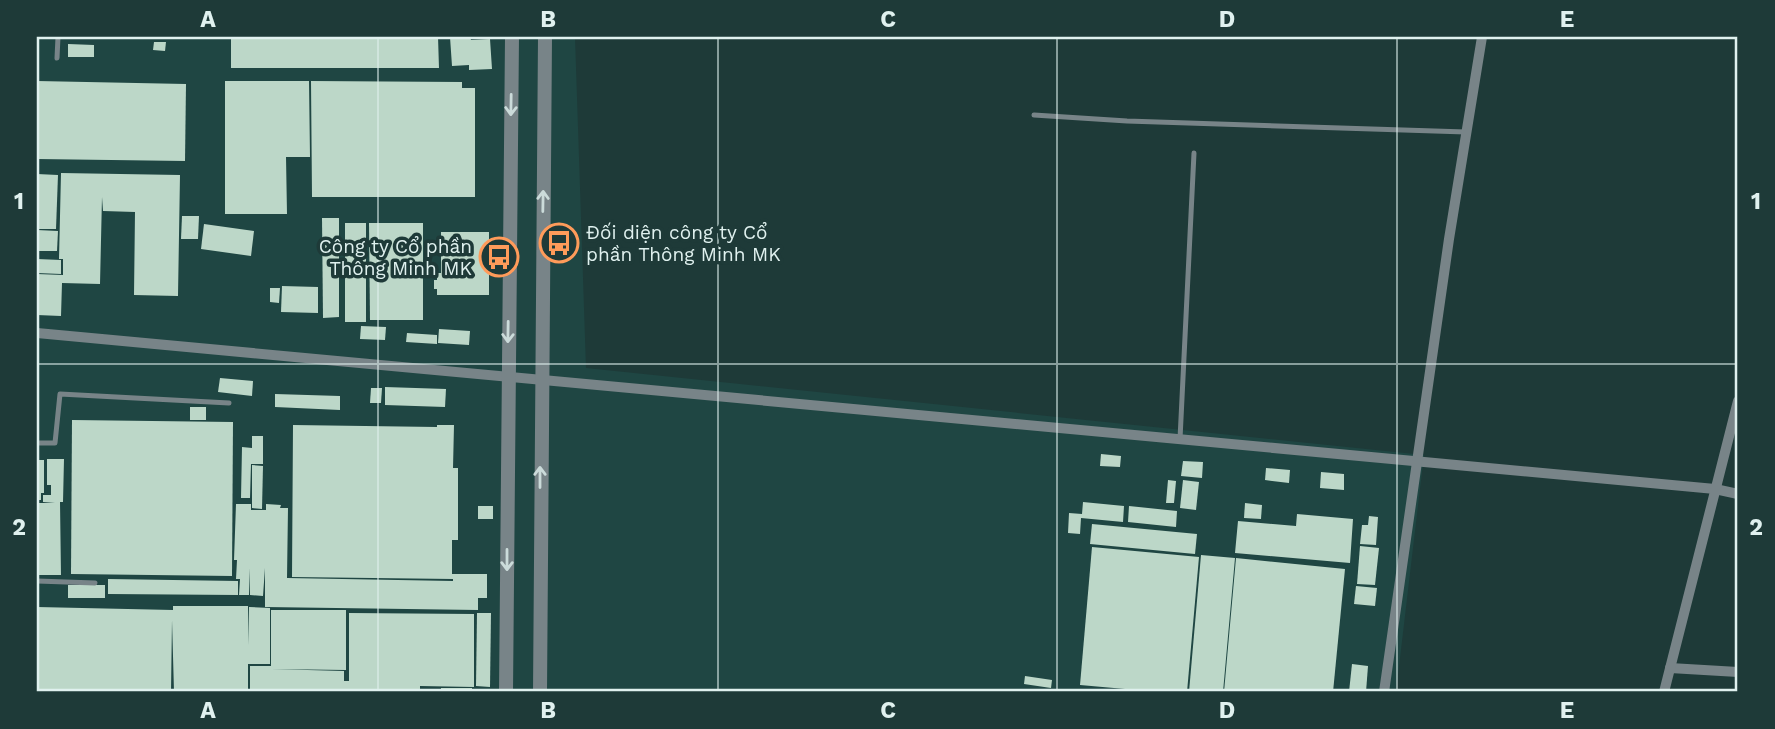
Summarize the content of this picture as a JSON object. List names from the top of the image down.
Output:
{
  "places": {
    "bus stop": ["Đối diện công ty Cổ phần Thông Minh MK", "Công ty Cổ phần Thông Minh MK"]
  },
  "grid": {
    "columns": [
      "A",
      "B",
      "C",
      "D",
      "E"
    ],
    "rows": ["1", "2"]
  }
}
